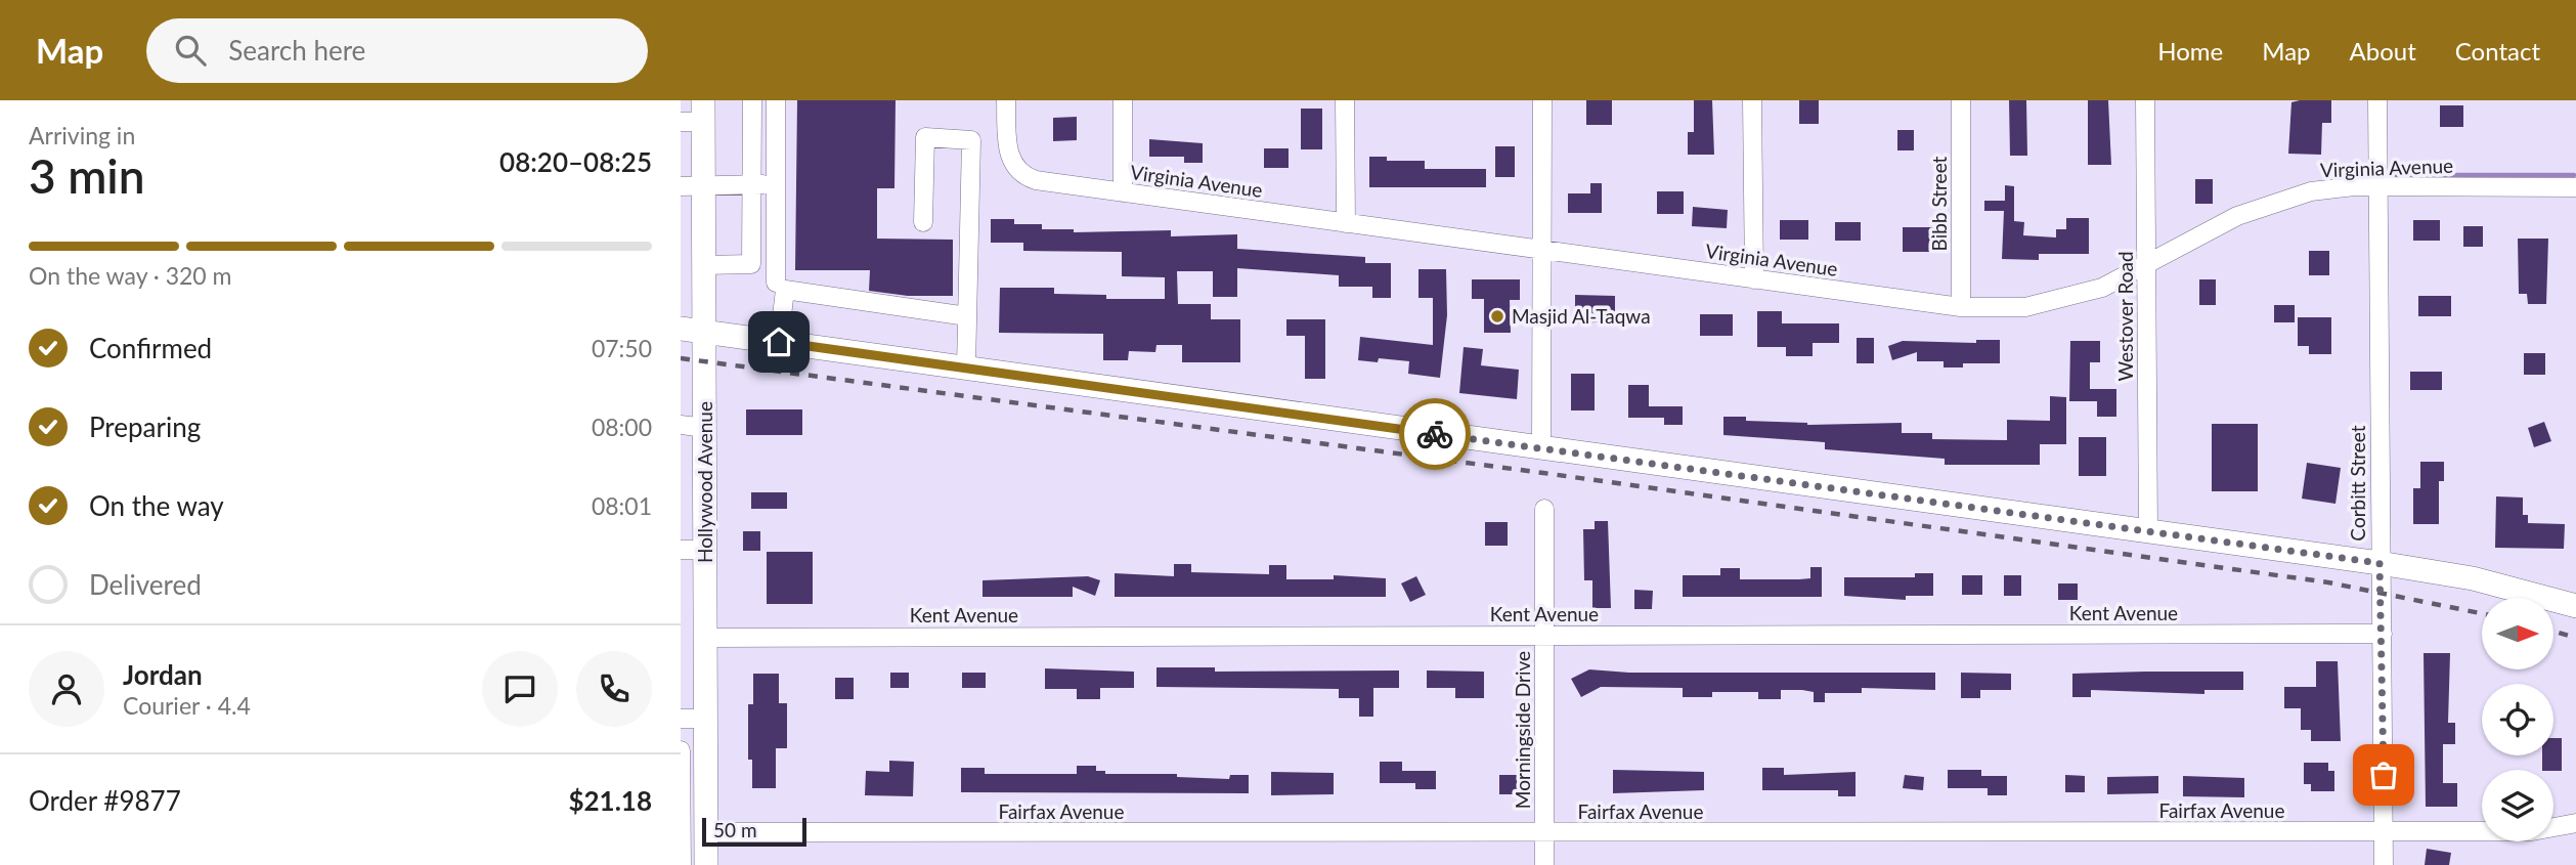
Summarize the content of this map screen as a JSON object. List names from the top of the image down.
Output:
{
  "streets": {
    "main road": ["Hollywood Avenue"],
    "street": [
      "Virginia Avenue",
      "Bibb Street",
      "Westover Road",
      "Corbitt Street",
      "Kent Avenue",
      "Morningside Drive",
      "Fairfax Avenue"
    ]
  },
  "crossings": [
    ["Virginia Avenue", "Bibb Street"],
    ["Virginia Avenue", "Westover Road"],
    ["Virginia Avenue", "Corbitt Street"],
    ["Hollywood Avenue", "Kent Avenue"],
    ["Hollywood Avenue", "Fairfax Avenue"],
    ["Corbitt Street", "Kent Avenue"],
    ["Corbitt Street", "Fairfax Avenue"],
    ["Kent Avenue", "Morningside Drive"],
    ["Morningside Drive", "Fairfax Avenue"]
  ],
  "places": ["Masjid Al-Taqwa"],
  "scale_bar": "50 m",
  "north": "right",
  "page": {
    "header": "Map",
    "search": "Search here",
    "nav": [
      "Home",
      "Map",
      "About",
      "Contact"
    ],
    "heading": ["3 min", "Arriving in", "08:20–08:25"],
    "panel": [
      "Jordan",
      "Courier · 4.4",
      "Order #9877",
      "$21.18"
    ],
    "bar": "On the way · 320 m",
    "list": [
      ["Confirmed", "07:50"],
      ["Preparing", "08:00"],
      ["On the way", "08:01"],
      "Delivered"
    ],
    "scale": "50 m"
  }
}
